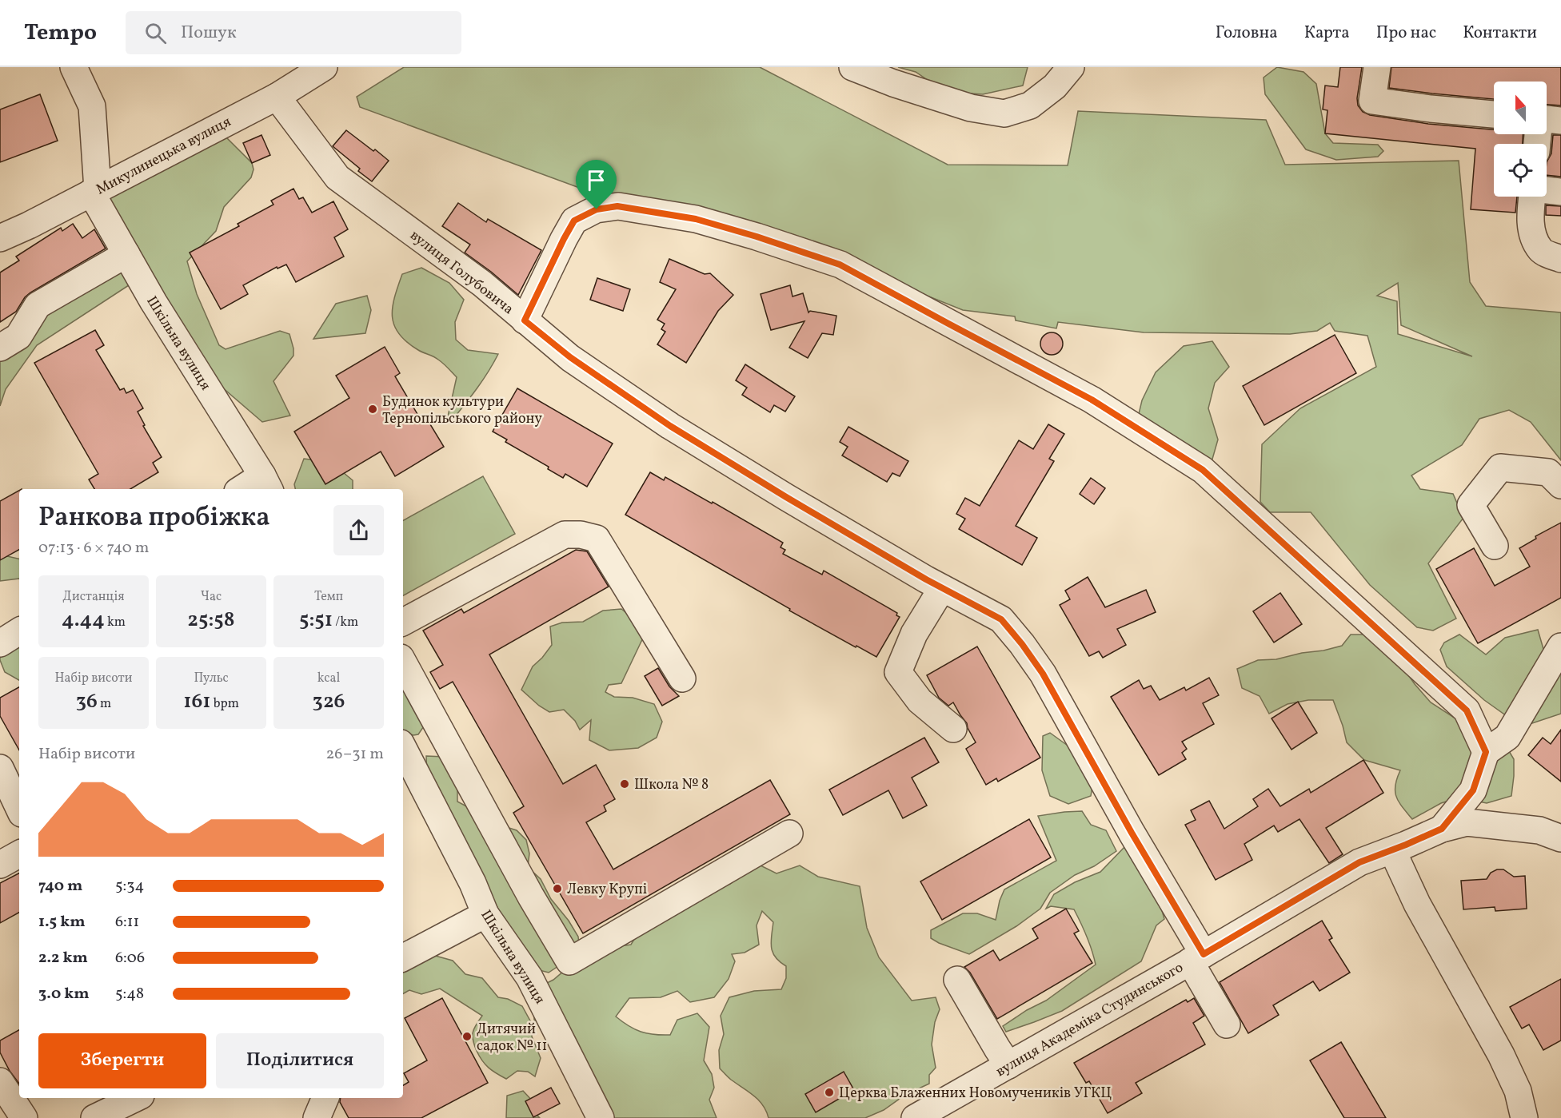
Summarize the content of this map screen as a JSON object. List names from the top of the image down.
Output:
{
  "streets": {
    "street": [
      "Микулинецька вулиця",
      "вулиця Голубовича",
      "Шкільна вулиця",
      "вулиця Академіка Студинського"
    ]
  },
  "crossings": [
    ["Микулинецька вулиця", "вулиця Голубовича"],
    ["Микулинецька вулиця", "Шкільна вулиця"],
    ["вулиця Голубовича", "вулиця Академіка Студинського"]
  ],
  "places": [
    "Будинок культури Тернопільського району",
    "Школа № 8",
    "Левку Крупі",
    "Дитячий садок № 11",
    "Церква Блаженних Новомучеників УГКЦ"
  ],
  "north": "top",
  "page": {
    "header": "Tempo",
    "search": "Пошук",
    "nav": [
      "Головна",
      "Карта",
      "Про нас",
      "Контакти"
    ],
    "heading": ["Ранкова пробіжка", "07:13 · 6 × 740 m"],
    "stats": [
      ["Дистанція", "4.44 km"],
      ["Час", "25:58"],
      ["Темп", "5:51 /km"],
      ["Набір висоти", "36 m"],
      ["Пульс", "161 bpm"],
      ["kcal", "326"]
    ],
    "chart": ["Набір висоти", "26–31 m"],
    "list": [
      {
        "name": "740 m",
        "note": "5:34"
      },
      {
        "name": "1.5 km",
        "note": "6:11"
      },
      {
        "name": "2.2 km",
        "note": "6:06"
      },
      {
        "name": "3.0 km",
        "note": "5:48"
      }
    ],
    "buttons": ["Зберегти", "Поділитися"]
  }
}
